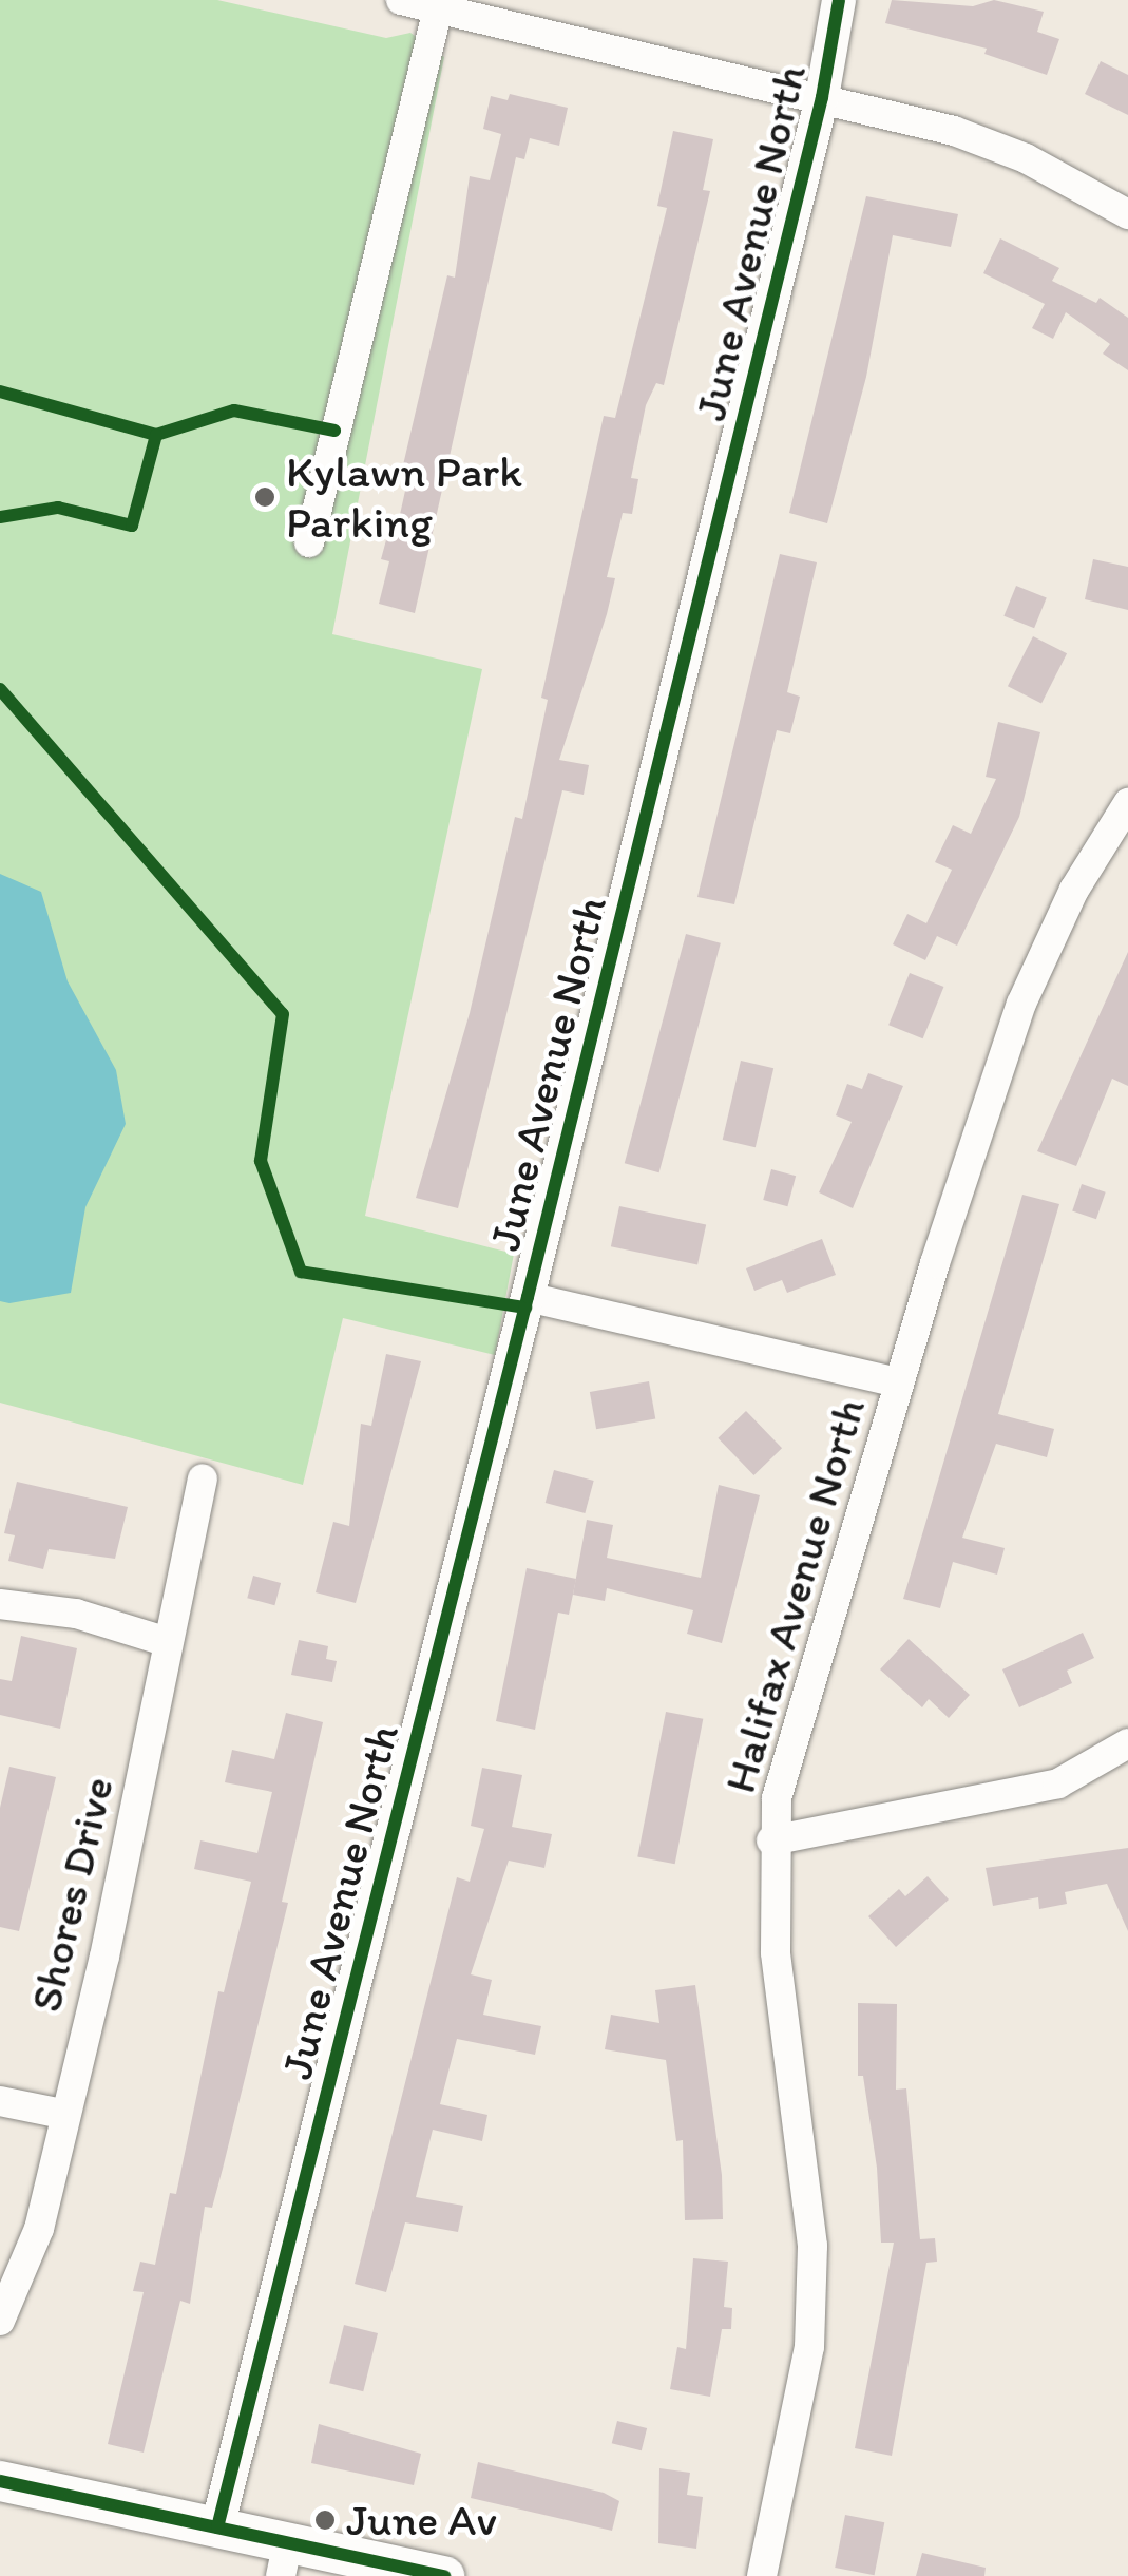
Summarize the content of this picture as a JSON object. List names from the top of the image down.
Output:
{
  "streets": {
    "street": ["June Avenue North", "Halifax Avenue North", "Shores Drive"]
  },
  "places": ["Kylawn Park Parking", "June Av"]
}
